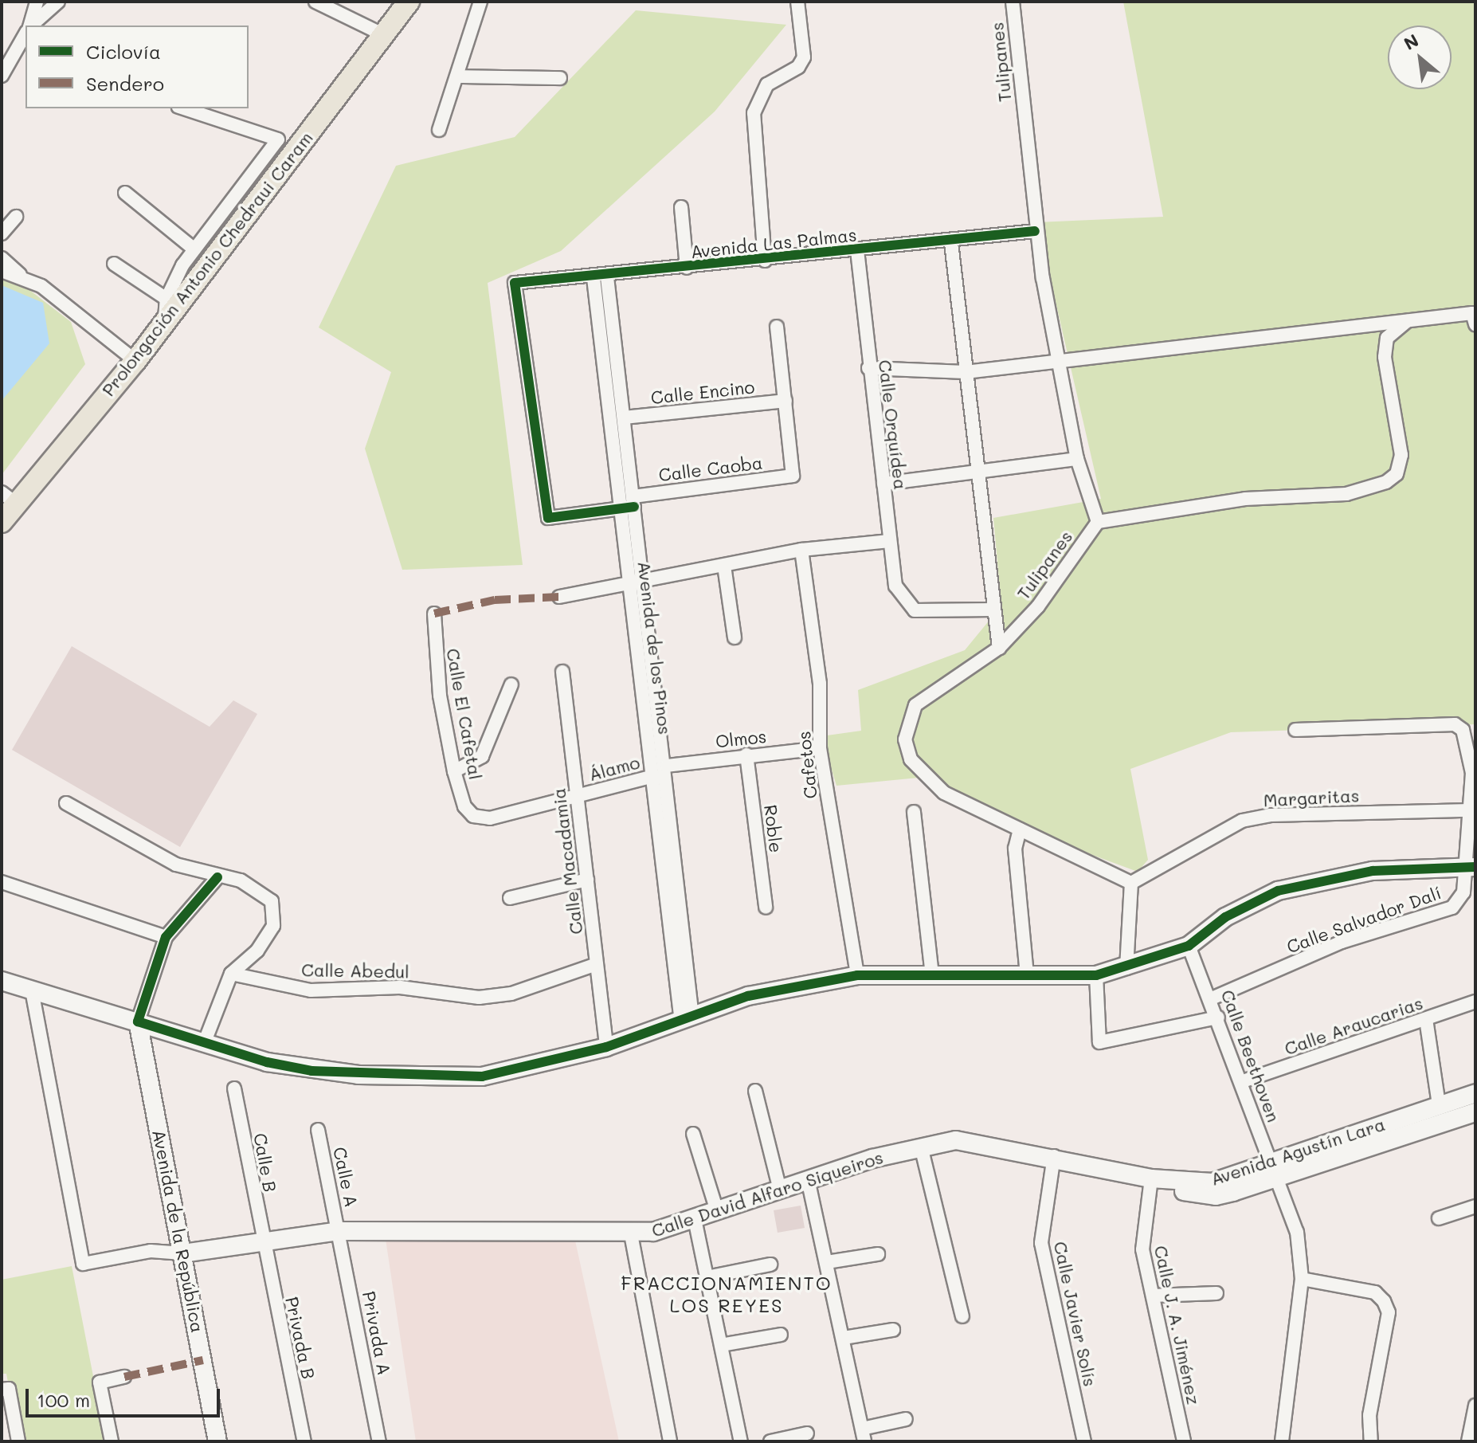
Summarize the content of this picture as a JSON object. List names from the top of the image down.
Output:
{
  "streets": {
    "main road": [
      "Prolongación Antonio Chedraui Caram",
      "Avenida Agustín Lara",
      "Calle David Alfaro Siqueiros",
      "Avenida de la República"
    ],
    "street": [
      "Tulipanes",
      "Avenida Las Palmas",
      "Calle Encino",
      "Calle Orquídea",
      "Calle Caoba",
      "Avenida de los Pinos",
      "Calle El Cafetal",
      "Olmos",
      "Cafetos",
      "Álamo",
      "Margaritas",
      "Roble",
      "Calle Macadamia",
      "Calle Salvador Dalí",
      "Calle Abedul",
      "Calle Araucarias",
      "Calle Beethoven",
      "Calle B",
      "Calle A",
      "Calle Javier Solís",
      "Calle J. A. Jiménez",
      "Privada A",
      "Privada B"
    ]
  },
  "crossings": [
    ["Tulipanes", "Avenida Las Palmas"],
    ["Tulipanes", "Margaritas"],
    ["Avenida Las Palmas", "Calle Orquídea"],
    ["Avenida Las Palmas", "Calle Caoba"],
    ["Avenida Las Palmas", "Avenida de los Pinos"],
    ["Calle Encino", "Calle Caoba"],
    ["Calle Encino", "Avenida de los Pinos"],
    ["Calle Caoba", "Avenida de los Pinos"],
    ["Avenida de los Pinos", "Olmos"],
    ["Avenida de los Pinos", "Álamo"],
    ["Calle El Cafetal", "Álamo"],
    ["Olmos", "Cafetos"],
    ["Olmos", "Roble"],
    ["Álamo", "Calle Macadamia"],
    ["Margaritas", "Calle Salvador Dalí"],
    ["Calle Macadamia", "Calle Abedul"],
    ["Calle Salvador Dalí", "Calle Beethoven"],
    ["Calle Araucarias", "Calle Beethoven"],
    ["Calle Beethoven", "Avenida Agustín Lara"],
    ["Avenida Agustín Lara", "Calle David Alfaro Siqueiros"],
    ["Avenida Agustín Lara", "Calle J. A. Jiménez"],
    ["Calle B", "Calle David Alfaro Siqueiros"],
    ["Calle B", "Privada B"],
    ["Calle A", "Calle David Alfaro Siqueiros"],
    ["Calle A", "Privada A"],
    ["Calle David Alfaro Siqueiros", "Avenida de la República"],
    ["Calle David Alfaro Siqueiros", "Calle Javier Solís"],
    ["Calle David Alfaro Siqueiros", "Calle J. A. Jiménez"],
    ["Calle David Alfaro Siqueiros", "Privada A"],
    ["Calle David Alfaro Siqueiros", "Privada B"]
  ],
  "districts": ["FRACCIONAMIENTO LOS REYES"],
  "legend": ["Ciclovía", "Sendero"],
  "scale_bar": "100 m",
  "north": "top left"
}
